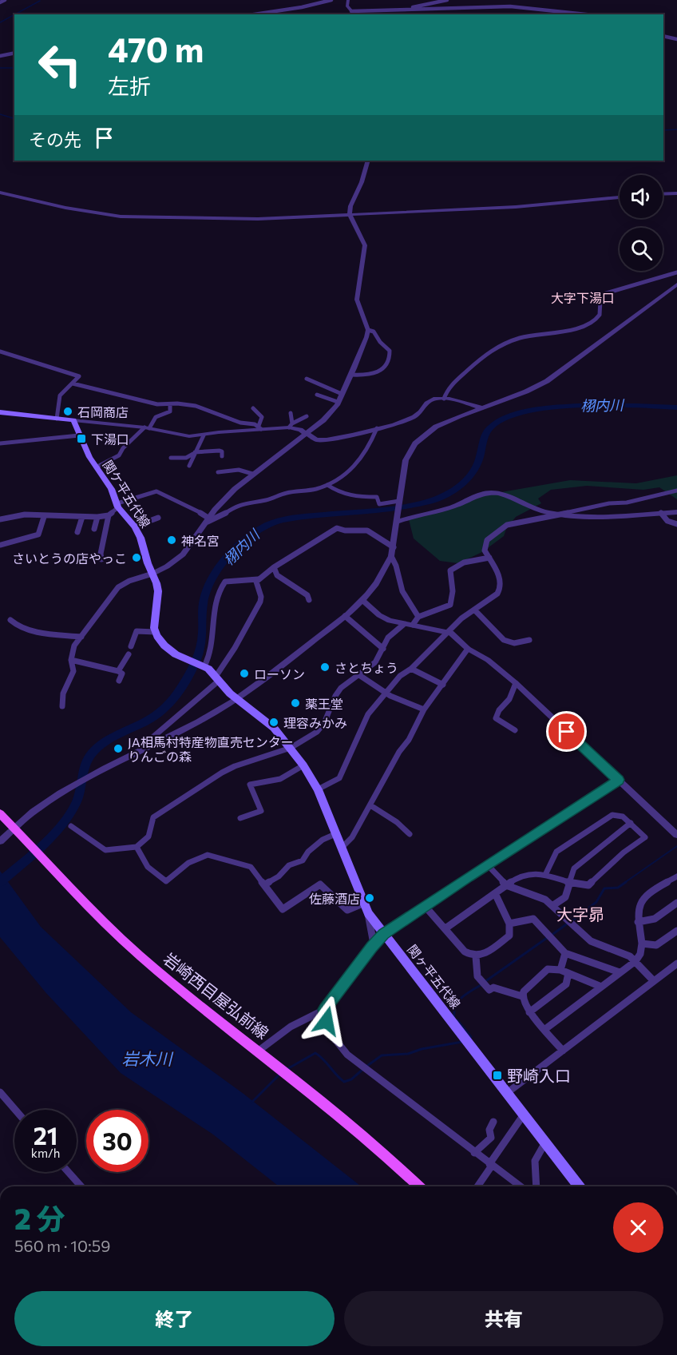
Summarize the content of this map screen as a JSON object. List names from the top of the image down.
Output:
{
  "streets": {
    "main road": ["関ケ平五代線", "関ヶ平五代線", "岩崎西目屋弘前線"]
  },
  "districts": ["大字下湯口", "大字昴"],
  "water": ["栩内川", "岩木川"],
  "places": {
    "other": [
      "石岡商店",
      "神名宮",
      "さいとうの店やっこ",
      "さとちょう",
      "ローソン",
      "薬王堂",
      "理容みかみ",
      "JA相馬村特産物直売センター りんごの森",
      "佐藤酒店"
    ],
    "transit": ["下湯口", "野崎入口"]
  },
  "page": {
    "turn": ["470 m", "左折"],
    "then": "その先",
    "speed": "21 km/h",
    "limit": "30",
    "heading": ["2 分", "560 m · 10:59"],
    "buttons": ["終了", "共有"]
  }
}
